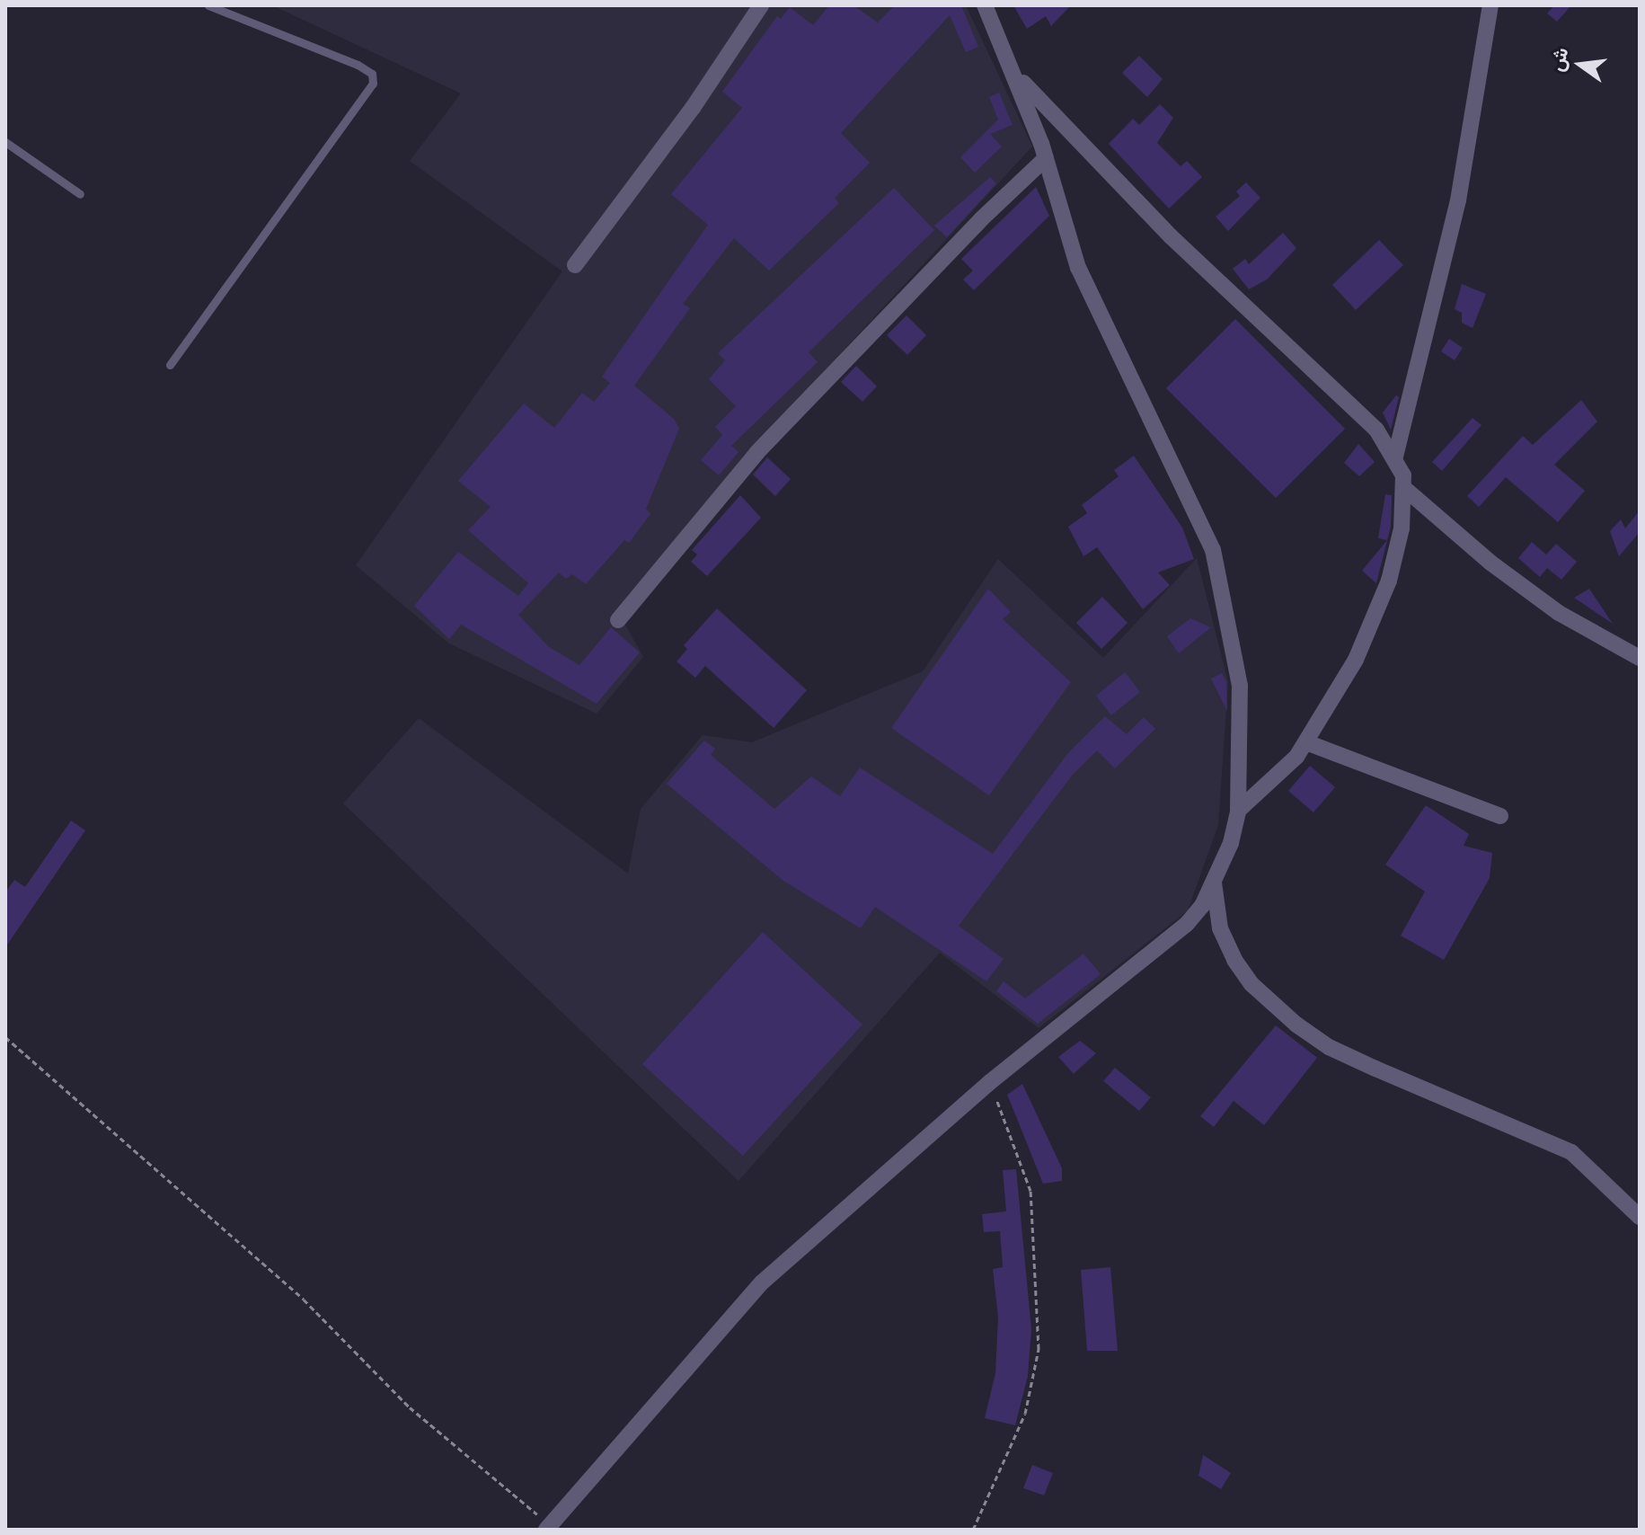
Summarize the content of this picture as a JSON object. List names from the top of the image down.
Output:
{
  "north": "left"
}
